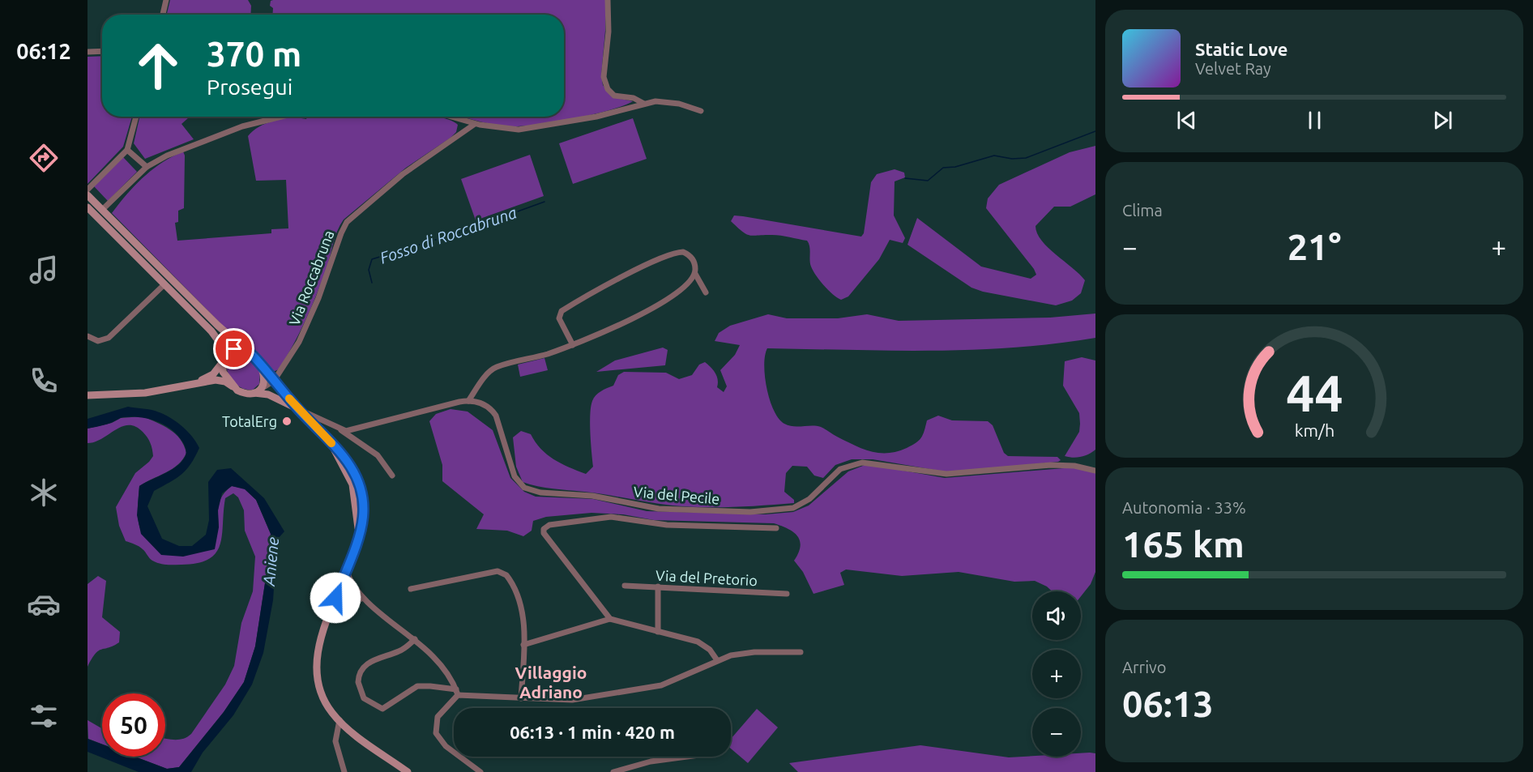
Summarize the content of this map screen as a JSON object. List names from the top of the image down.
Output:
{
  "streets": {
    "street": ["Via Roccabruna", "Via del Pecile", "Via del Pretorio"]
  },
  "districts": ["Villaggio Adriano"],
  "water": ["Fosso di Roccabruna", "Aniene"],
  "places": ["TotalErg"],
  "page": {
    "tabs": "06:12",
    "turn": ["370 m", "Prosegui"],
    "song": ["Static Love", "Velvet Ray"],
    "tile": [
      "Clima",
      ["Autonomia · 33%", "165 km"],
      ["Arrivo", "06:13"]
    ],
    "heat": ["−", "21°", "+"],
    "map_buttons": ["+", "−"],
    "limit": "50",
    "trip": "06:13 · 1 min · 420 m",
    "gauge": ["44", "km/h"]
  }
}
